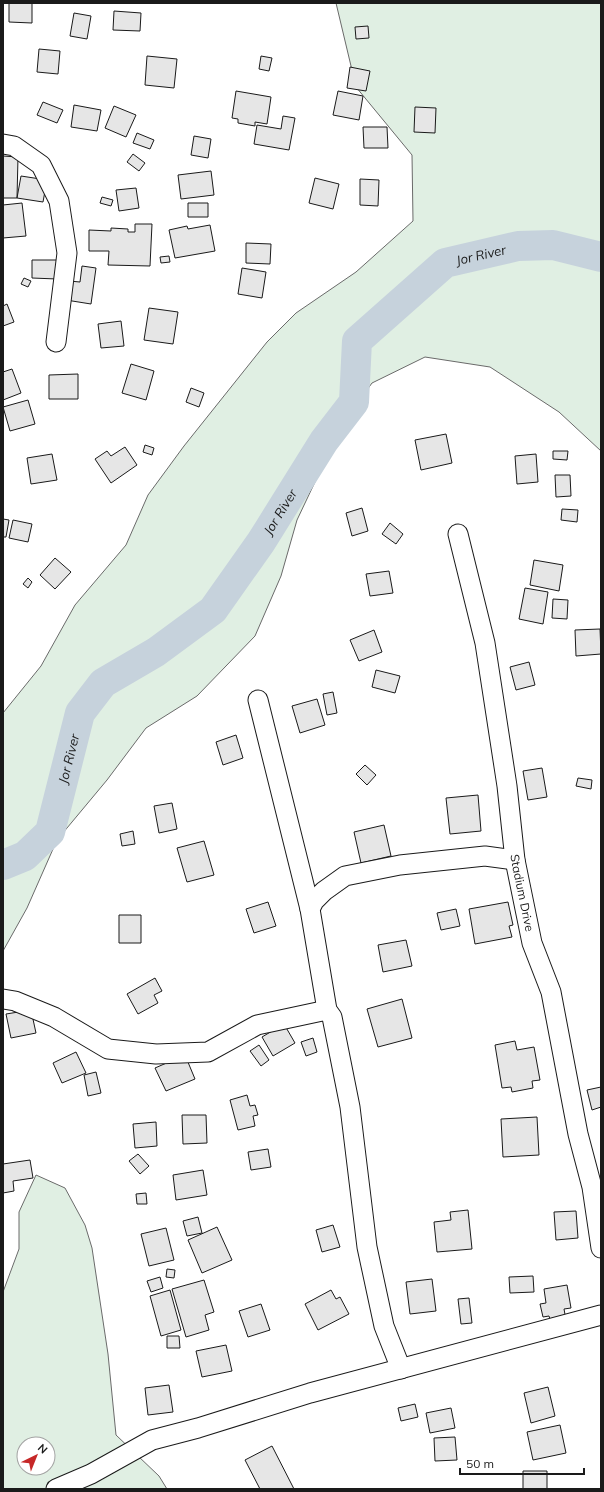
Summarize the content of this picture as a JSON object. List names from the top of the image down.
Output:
{
  "streets": {
    "street": ["Stadium Drive"]
  },
  "water": ["Jor River"],
  "scale_bar": "50 m",
  "north": "top right"
}
